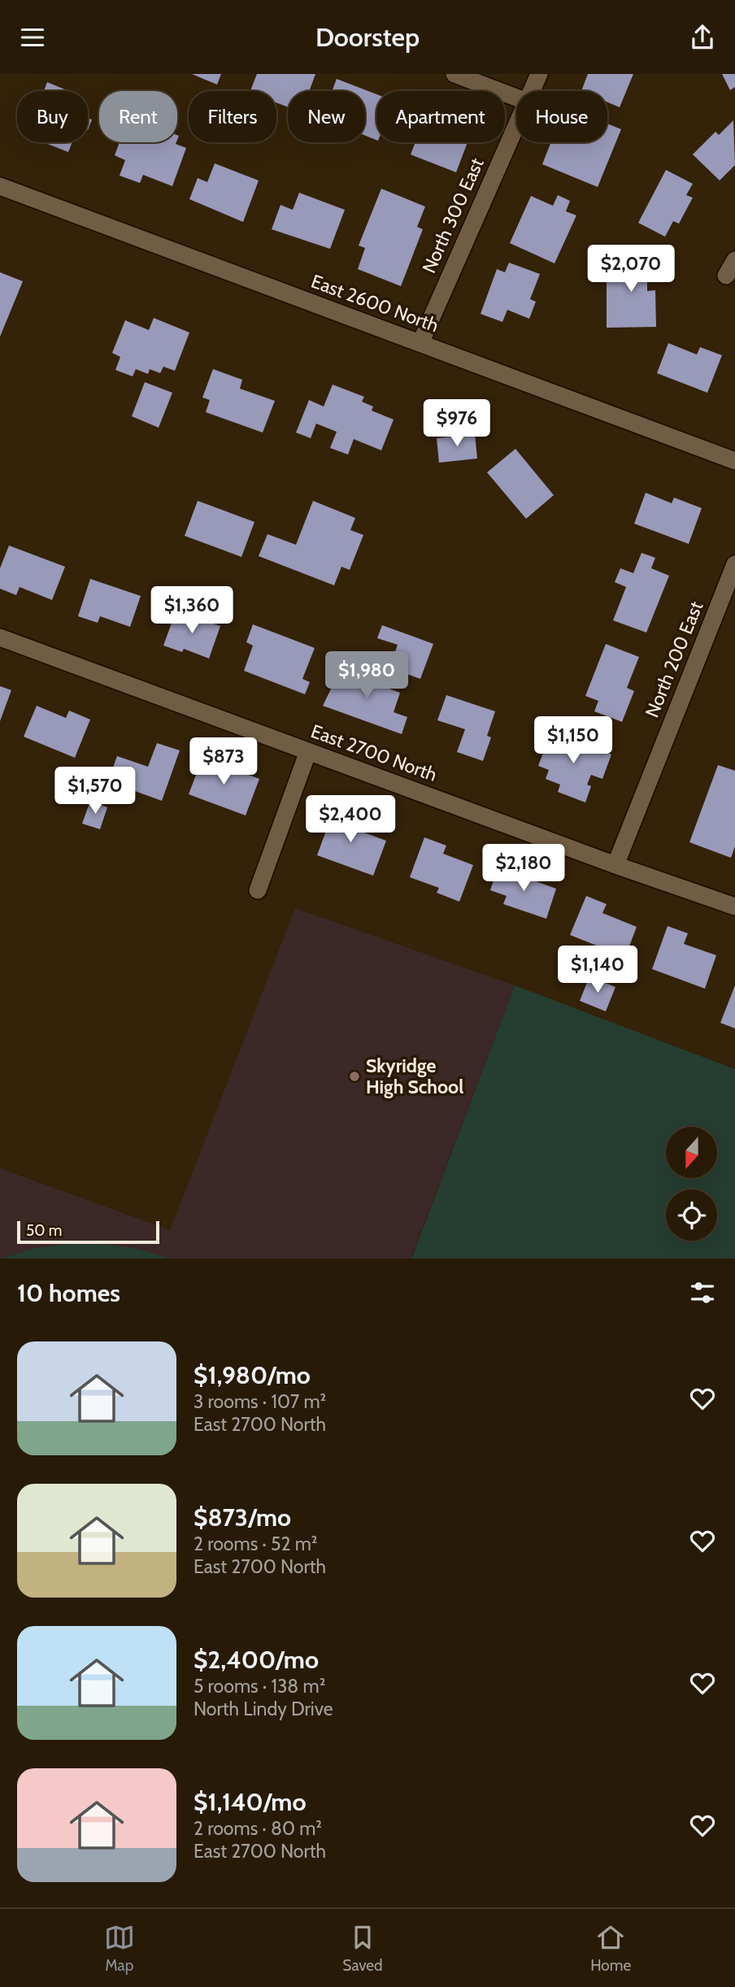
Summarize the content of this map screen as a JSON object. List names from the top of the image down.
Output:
{
  "streets": {
    "street": [
      "North 300 East",
      "East 2600 North",
      "North 200 East",
      "East 2700 North"
    ]
  },
  "crossings": [
    ["North 300 East", "East 2600 North"],
    ["North 200 East", "East 2700 North"]
  ],
  "places": ["Skyridge High School"],
  "scale_bar": "50 m",
  "north": "bottom",
  "page": {
    "header": "Doorstep",
    "chip": [
      "Buy",
      "Rent",
      "Filters",
      "New",
      "Apartment",
      "House"
    ],
    "price": [
      "$2,070",
      "$976",
      "$1,360",
      "$1,980",
      "$1,150",
      "$873",
      "$1,570",
      "$2,400",
      "$2,180",
      "$1,140"
    ],
    "scale": "50 m",
    "heading": "10 homes",
    "list": [
      {
        "name": "$1,980/mo",
        "note": "3 rooms · 107 m² · East 2700 North"
      },
      {
        "name": "$873/mo",
        "note": "2 rooms · 52 m² · East 2700 North"
      },
      {
        "name": "$2,400/mo",
        "note": "5 rooms · 138 m² · North Lindy Drive"
      },
      {
        "name": "$1,140/mo",
        "note": "2 rooms · 80 m² · East 2700 North"
      }
    ],
    "tabs": ["Map", "Saved", "Home"]
  }
}
